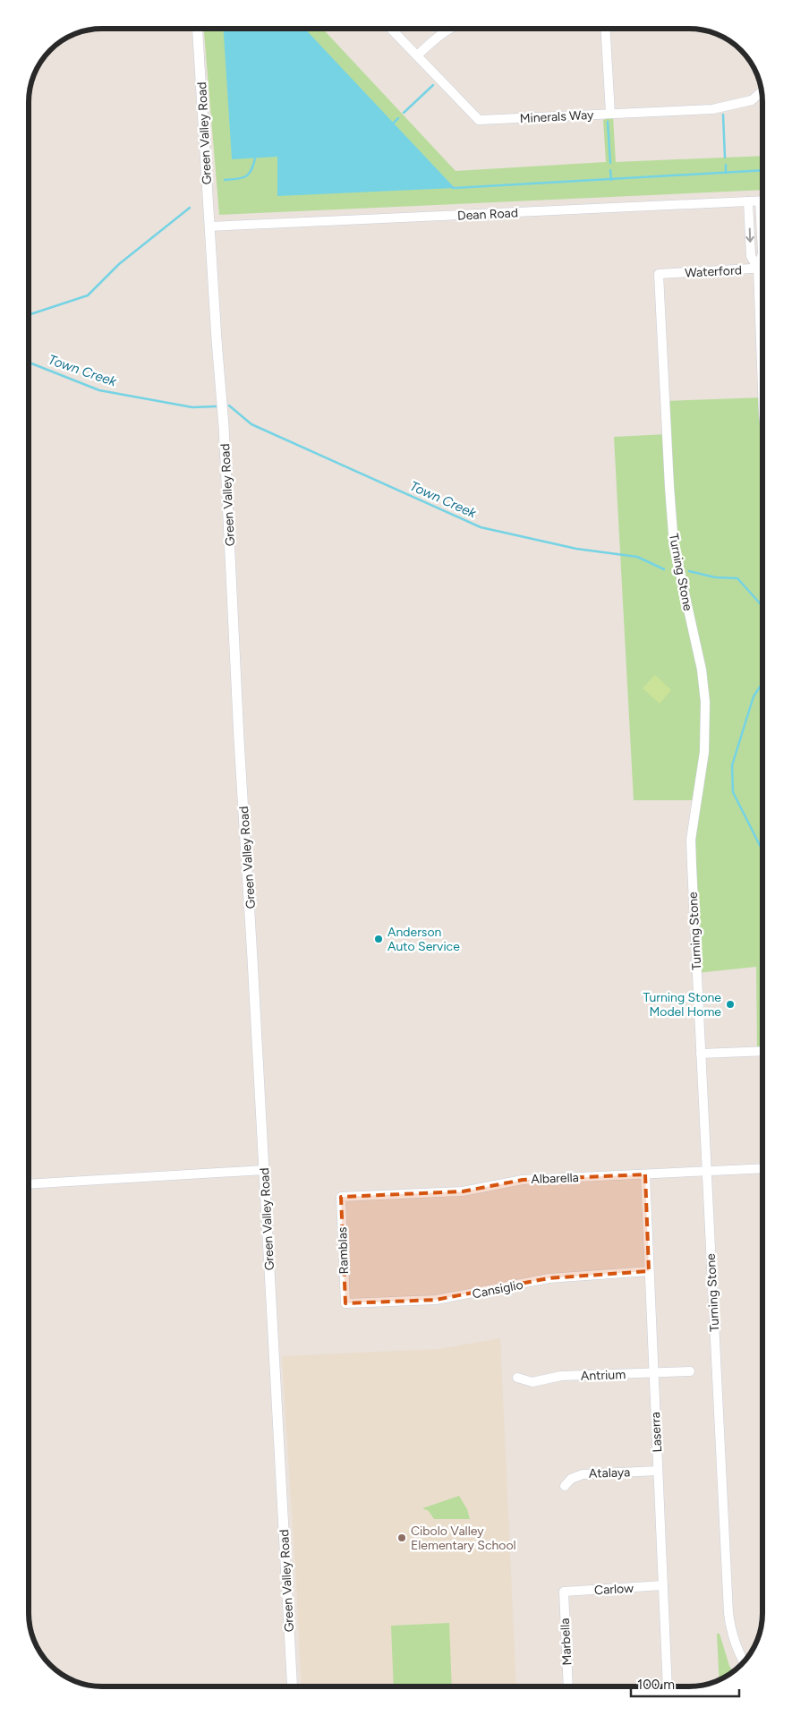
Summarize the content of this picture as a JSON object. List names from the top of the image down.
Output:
{
  "streets": {
    "street": [
      "Minerals Way",
      "Green Valley Road",
      "Dean Road",
      "Waterford",
      "Turning Stone",
      "Albarella",
      "Ramblas",
      "Cansiglio",
      "Antrium",
      "Laserra",
      "Atalaya",
      "Carlow",
      "Marbella"
    ]
  },
  "crossings": [
    ["Green Valley Road", "Dean Road"],
    ["Waterford", "Turning Stone"],
    ["Turning Stone", "Albarella"],
    ["Albarella", "Ramblas"],
    ["Albarella", "Laserra"],
    ["Ramblas", "Cansiglio"],
    ["Cansiglio", "Laserra"],
    ["Antrium", "Laserra"],
    ["Laserra", "Atalaya"],
    ["Laserra", "Carlow"],
    ["Carlow", "Marbella"]
  ],
  "water": ["Town Creek"],
  "places": ["Anderson Auto Service", "Turning Stone Model Home", "Cibolo Valley Elementary School"],
  "scale_bar": "100 m"
}
